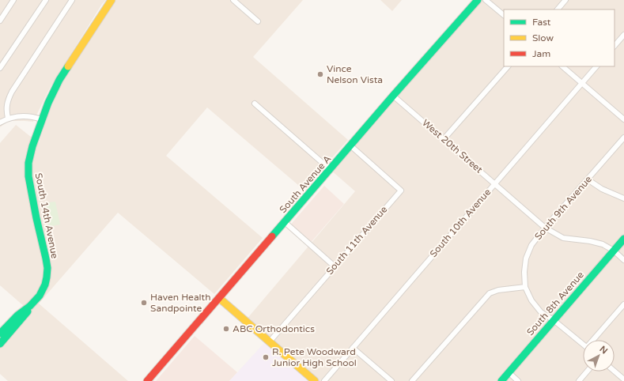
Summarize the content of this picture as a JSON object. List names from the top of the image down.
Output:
{
  "streets": {
    "street": [
      "West 20th Street",
      "South Avenue A",
      "South 9th Avenue",
      "South 14th Avenue",
      "South 10th Avenue",
      "South 11th Avenue",
      "South 8th Avenue"
    ]
  },
  "crossings": [
    ["West 20th Street", "South Avenue A"],
    ["West 20th Street", "South 9th Avenue"],
    ["West 20th Street", "South 10th Avenue"],
    ["West 20th Street", "South 8th Avenue"],
    ["South Avenue A", "South 11th Avenue"]
  ],
  "places": [
    "Vince Nelson Vista",
    "Haven Health Sandpointe",
    "ABC Orthodontics",
    "R. Pete Woodward Junior High School"
  ],
  "legend": ["Fast", "Slow", "Jam"],
  "north": "top right"
}
